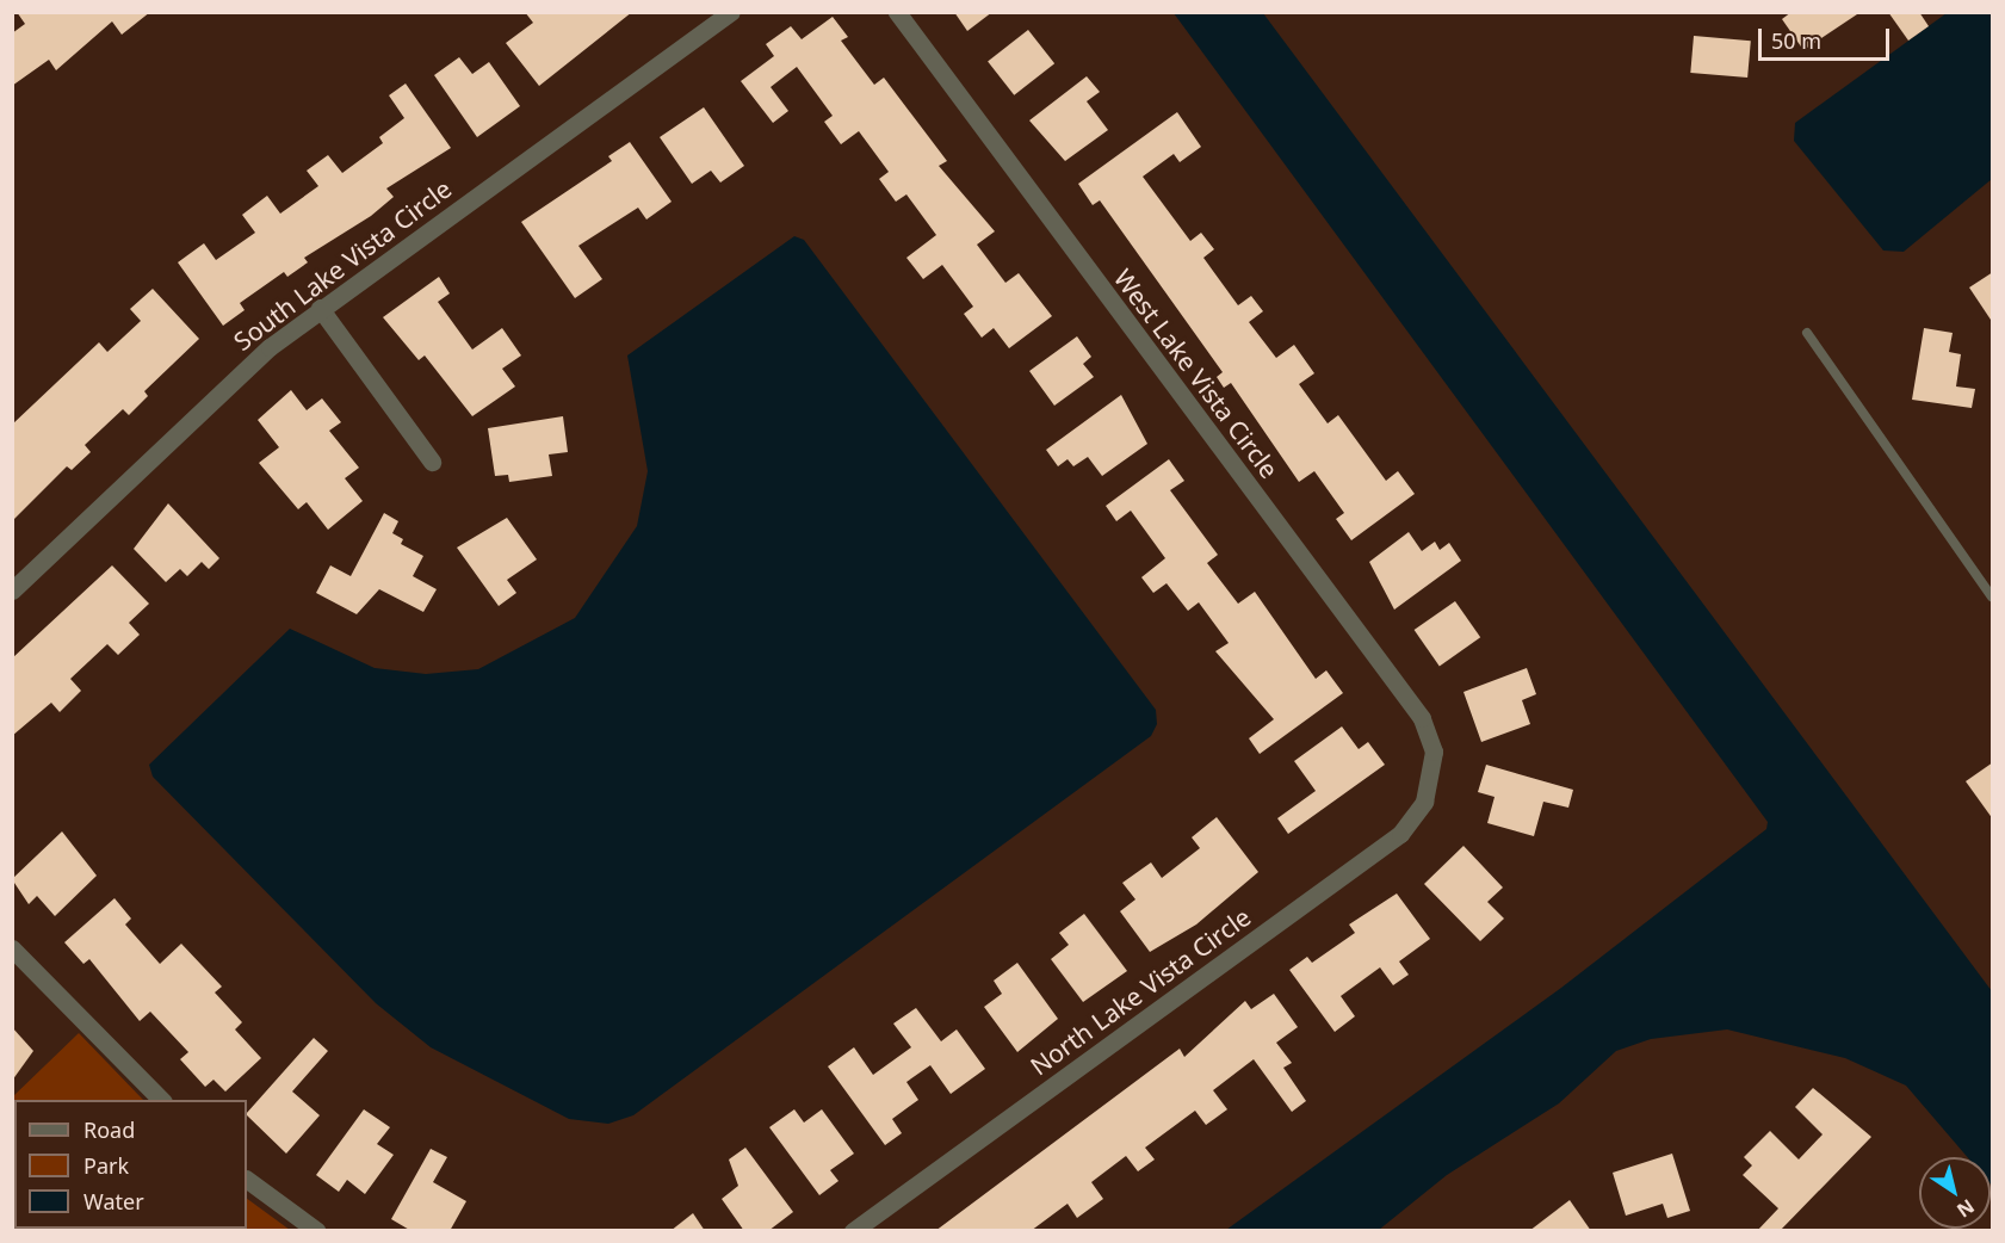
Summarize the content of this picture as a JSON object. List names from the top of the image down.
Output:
{
  "streets": {
    "street": ["South Lake Vista Circle", "West Lake Vista Circle", "North Lake Vista Circle"]
  },
  "crossings": [
    ["West Lake Vista Circle", "North Lake Vista Circle"]
  ],
  "legend": ["Road", "Park", "Water"],
  "scale_bar": "50 m",
  "north": "bottom right"
}
